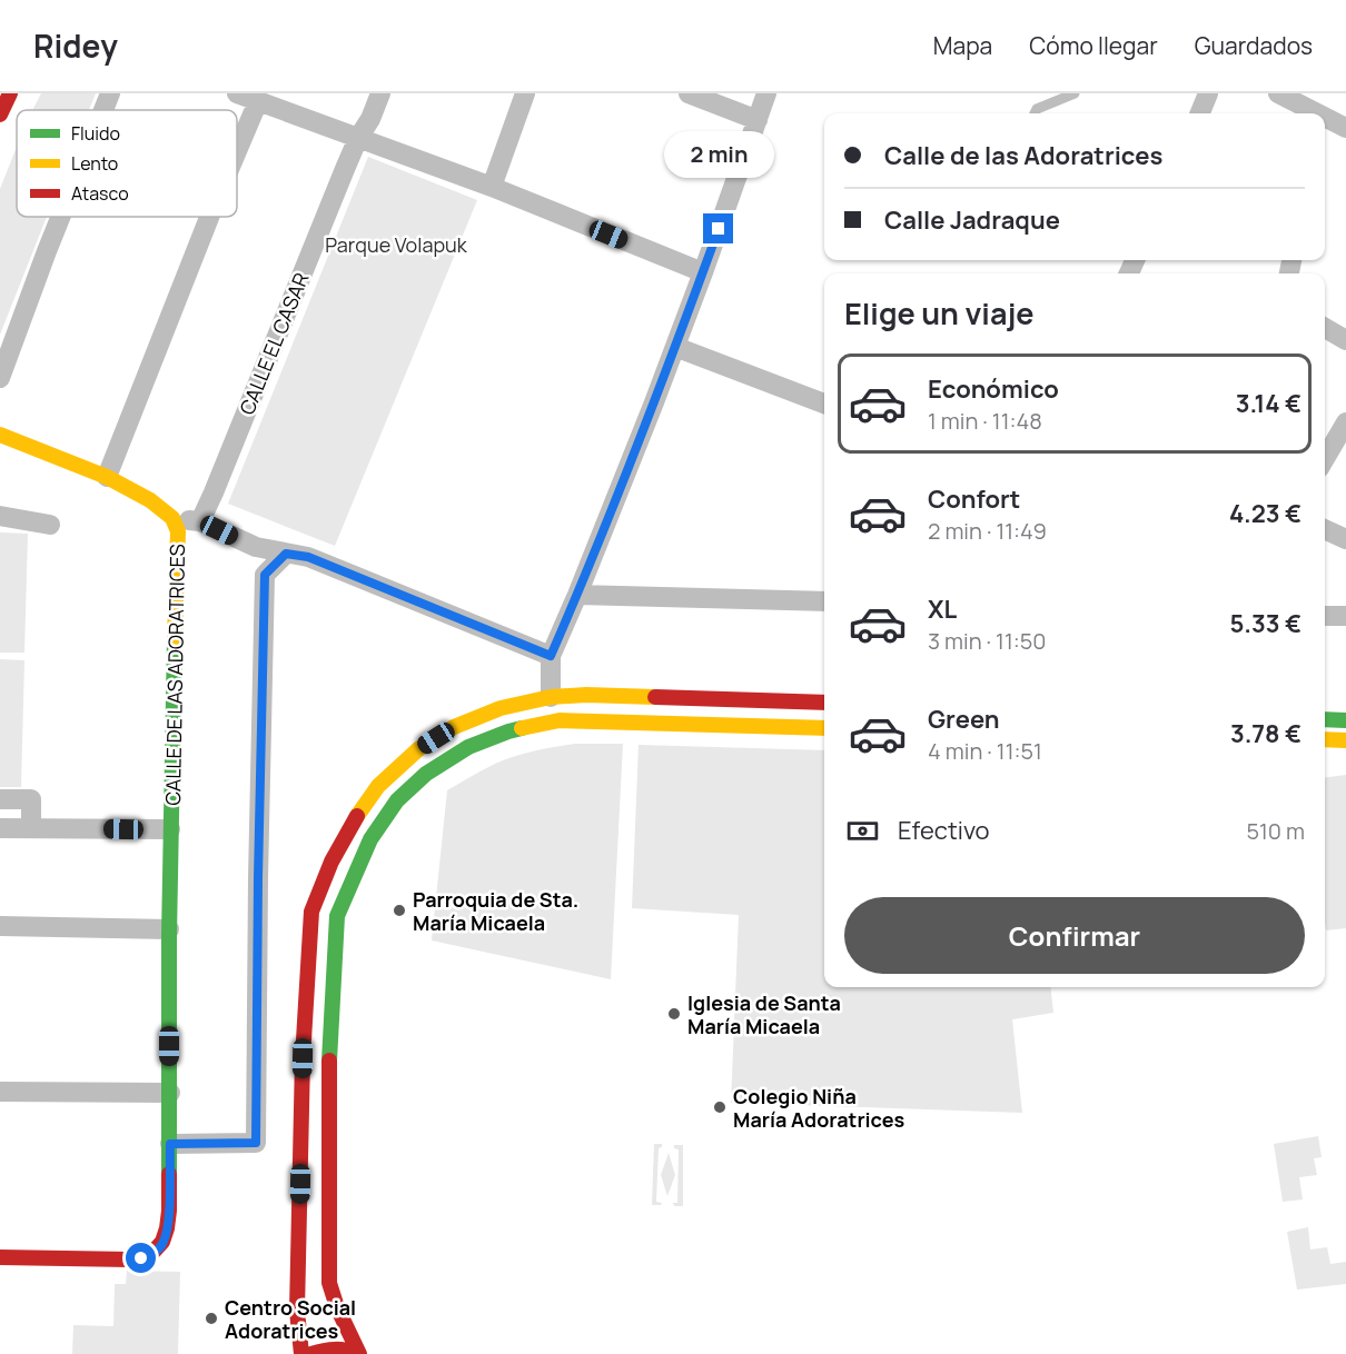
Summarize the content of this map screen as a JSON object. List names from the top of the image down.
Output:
{
  "streets": {
    "main road": ["CALLE DE LAS ADORATRICES"],
    "street": ["CALLE EL CASAR"]
  },
  "parks": ["Parque Volapuk"],
  "places": [
    "Parroquia de Sta. María Micaela",
    "Iglesia de Santa María Micaela",
    "Colegio Niña María Adoratrices",
    "Centro Social Adoratrices"
  ],
  "legend": ["Fluido", "Lento", "Atasco"],
  "page": {
    "header": "Ridey",
    "nav": ["Mapa", "Cómo llegar", "Guardados"],
    "banner": ["Calle de las Adoratrices", "Calle Jadraque"],
    "bubble": "2 min",
    "heading": "Elige un viaje",
    "list": [
      {
        "name": "Económico",
        "note": "1 min · 11:48",
        "value": "3.14 €"
      },
      {
        "name": "Confort",
        "note": "2 min · 11:49",
        "value": "4.23 €"
      },
      {
        "name": "XL",
        "note": "3 min · 11:50",
        "value": "5.33 €"
      },
      {
        "name": "Green",
        "note": "4 min · 11:51",
        "value": "3.78 €"
      }
    ],
    "pay": ["Efectivo", "510 m"],
    "buttons": "Confirmar"
  }
}
